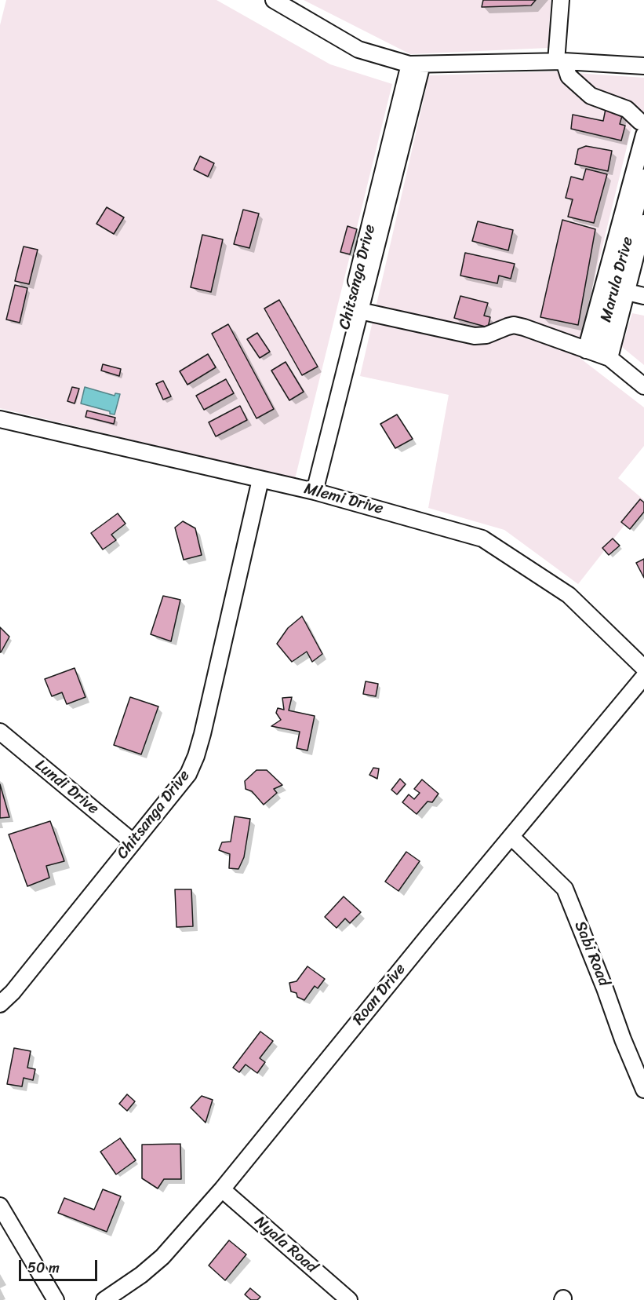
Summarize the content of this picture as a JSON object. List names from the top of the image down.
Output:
{
  "streets": {
    "street": [
      "Chitsanga Drive",
      "Marula Drive",
      "Mlemi Drive",
      "Lundi Drive",
      "Sabi Road",
      "Roan Drive",
      "Nyala Road"
    ]
  },
  "crossings": [
    ["Chitsanga Drive", "Mlemi Drive"],
    ["Chitsanga Drive", "Lundi Drive"],
    ["Sabi Road", "Roan Drive"],
    ["Roan Drive", "Nyala Road"]
  ],
  "scale_bar": "50 m"
}
